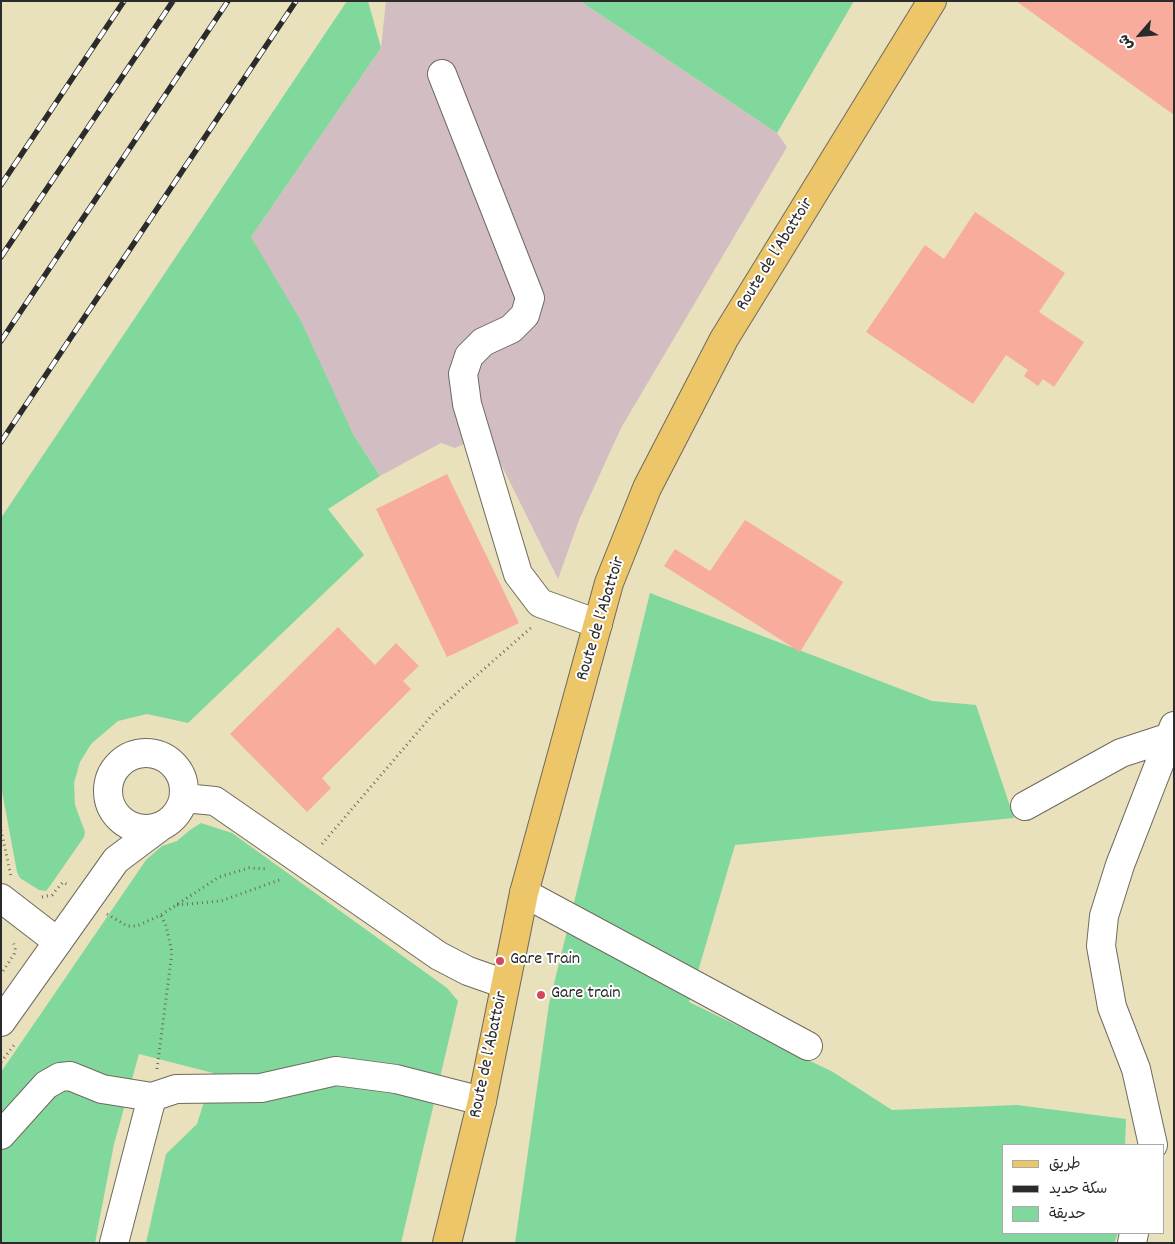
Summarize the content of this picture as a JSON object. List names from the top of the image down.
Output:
{
  "streets": {
    "main road": ["Route de l’Abattoir"]
  },
  "places": ["Gare Train", "Gare train"],
  "legend": ["طريق", "سكة حديد", "حديقة"],
  "north": "bottom left"
}
